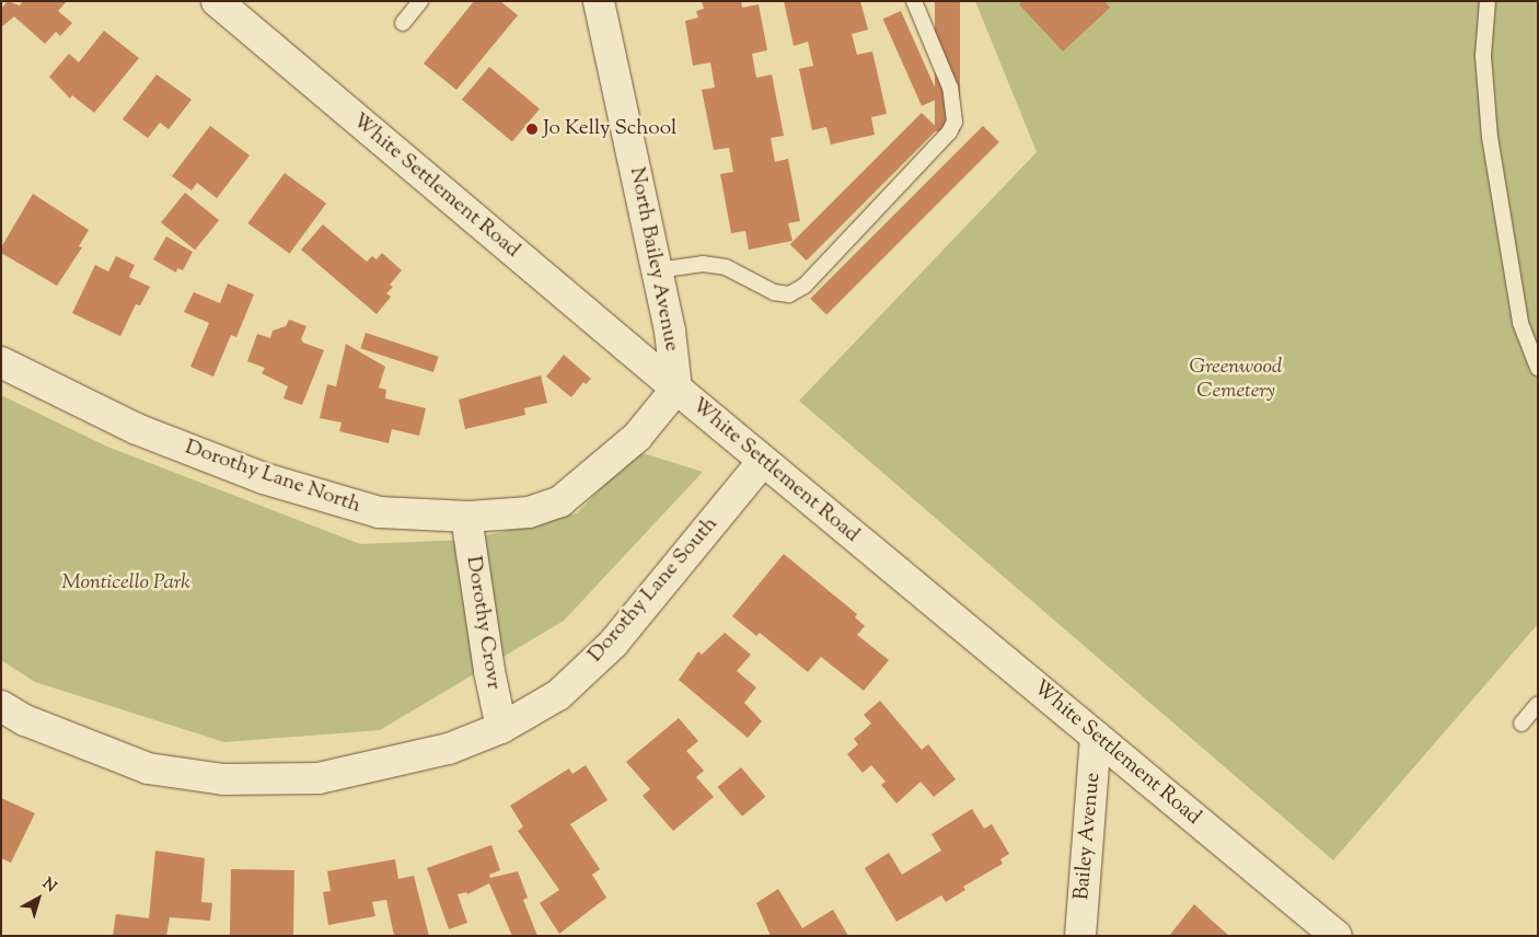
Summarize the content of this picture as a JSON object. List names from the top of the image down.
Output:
{
  "streets": {
    "street": [
      "White Settlement Road",
      "North Bailey Avenue",
      "Dorothy Lane North",
      "Dorothy Lane South",
      "Dorothy Crovr",
      "Bailey Avenue"
    ]
  },
  "crossings": [
    ["White Settlement Road", "North Bailey Avenue"],
    ["White Settlement Road", "Dorothy Lane North"],
    ["White Settlement Road", "Dorothy Lane South"],
    ["White Settlement Road", "Bailey Avenue"],
    ["North Bailey Avenue", "Dorothy Lane North"],
    ["Dorothy Lane North", "Dorothy Crovr"],
    ["Dorothy Lane South", "Dorothy Crovr"]
  ],
  "parks": ["Greenwood Cemetery", "Monticello Park"],
  "places": ["Jo Kelly School"],
  "north": "top right"
}
